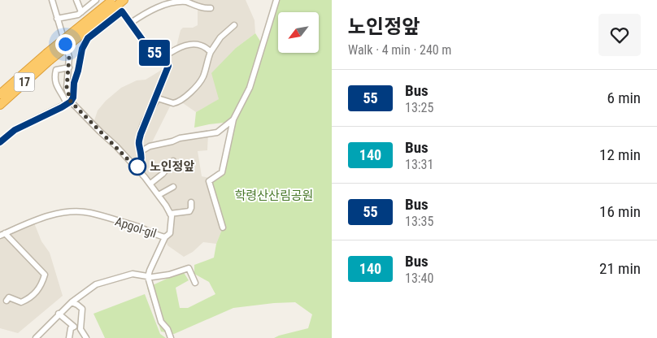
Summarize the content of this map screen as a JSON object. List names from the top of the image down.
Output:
{
  "streets": {
    "highway": ["17"],
    "street": ["Apgol-gil"]
  },
  "parks": ["학령산산림공원"],
  "places": ["노인정앞"],
  "lines": ["bus line 55"],
  "north": "bottom left",
  "page": {
    "on_map": "55",
    "heading": ["노인정앞", "Walk · 4 min · 240 m"],
    "list": [
      {
        "mark": "55",
        "name": "Bus",
        "note": "13:25",
        "value": "6 min"
      },
      {
        "mark": "140",
        "name": "Bus",
        "note": "13:31",
        "value": "12 min"
      },
      {
        "mark": "55",
        "name": "Bus",
        "note": "13:35",
        "value": "16 min"
      },
      {
        "mark": "140",
        "name": "Bus",
        "note": "13:40",
        "value": "21 min"
      }
    ]
  }
}
